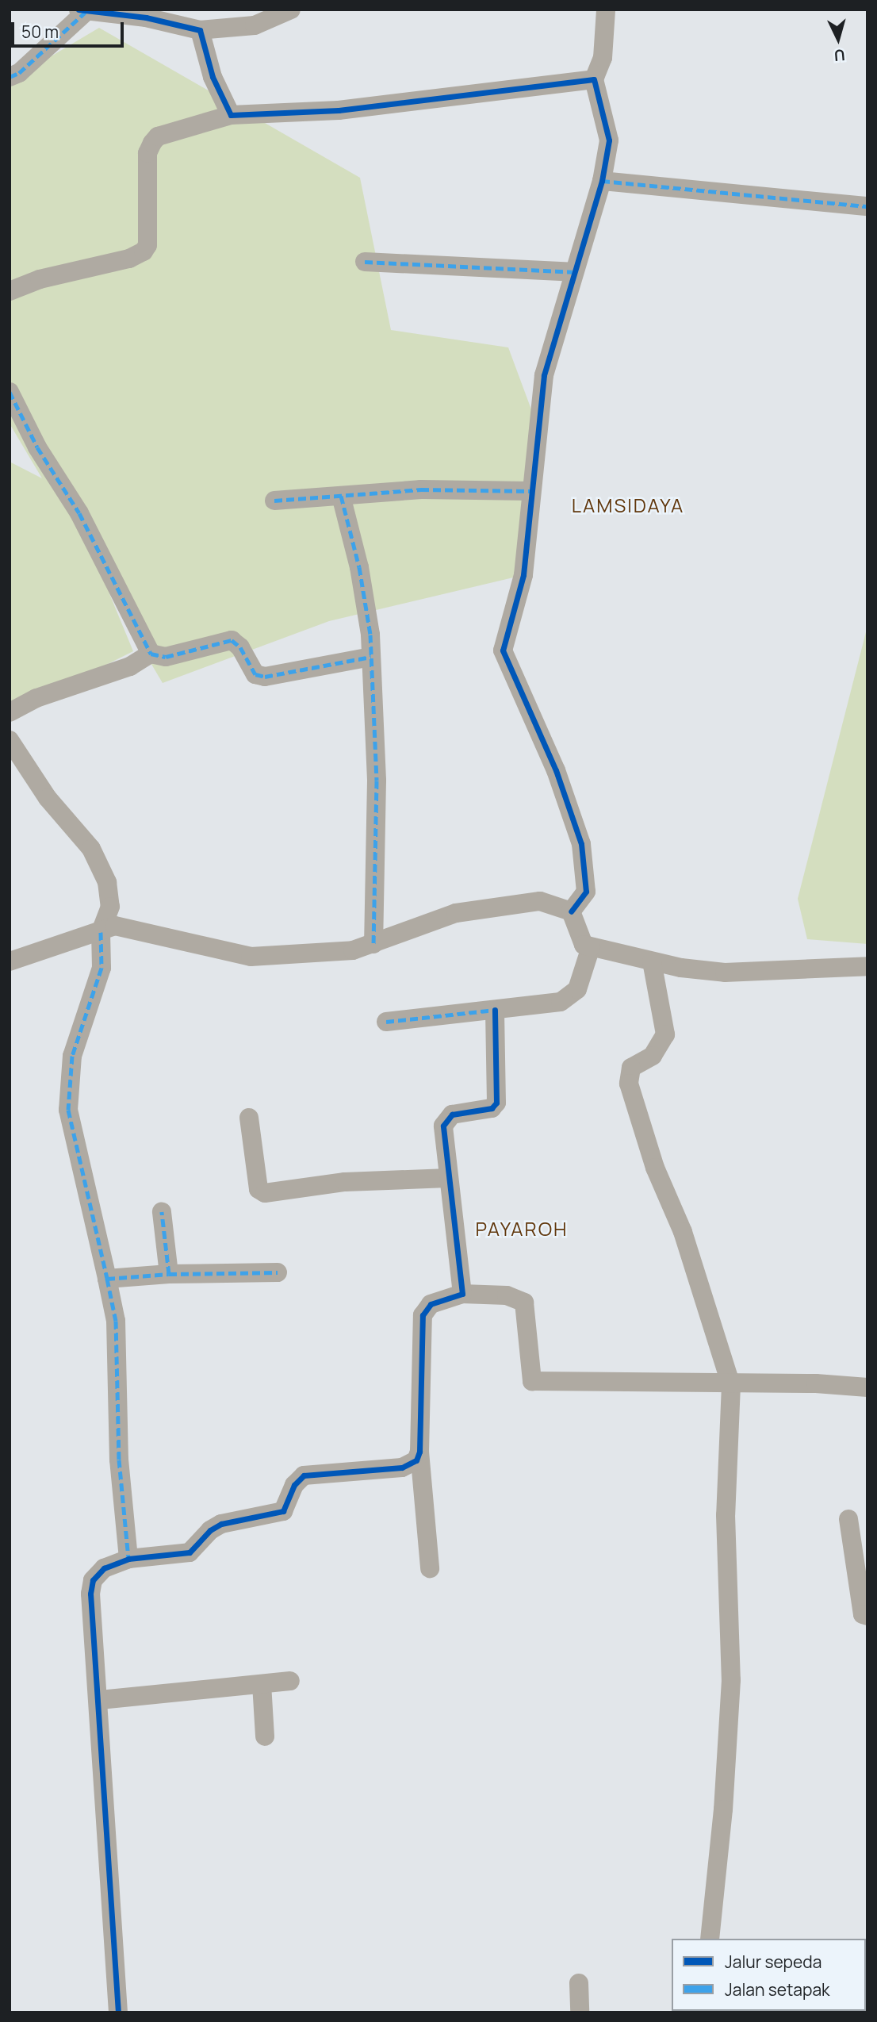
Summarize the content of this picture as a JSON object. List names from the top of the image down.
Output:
{
  "districts": ["LAMSIDAYA", "PAYAROH"],
  "legend": ["Jalur sepeda", "Jalan setapak"],
  "scale_bar": "50 m",
  "north": "bottom"
}
